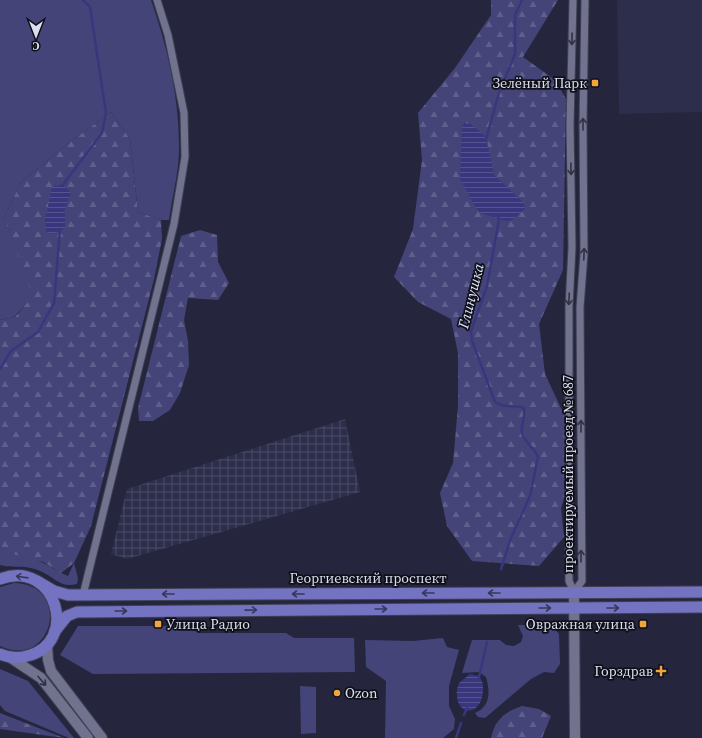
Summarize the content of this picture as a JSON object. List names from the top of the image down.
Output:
{
  "streets": {
    "main road": ["Георгиевский проспект"],
    "street": ["проектируемый проезд № 687"]
  },
  "crossings": [
    ["проектируемый проезд № 687", "Георгиевский проспект"]
  ],
  "water": ["Глинушка"],
  "places": {
    "transit": ["Зелёный Парк", "Улица Радио", "Овражная улица"],
    "health": ["Горздрав"],
    "other": ["Ozon"]
  },
  "north": "bottom"
}
